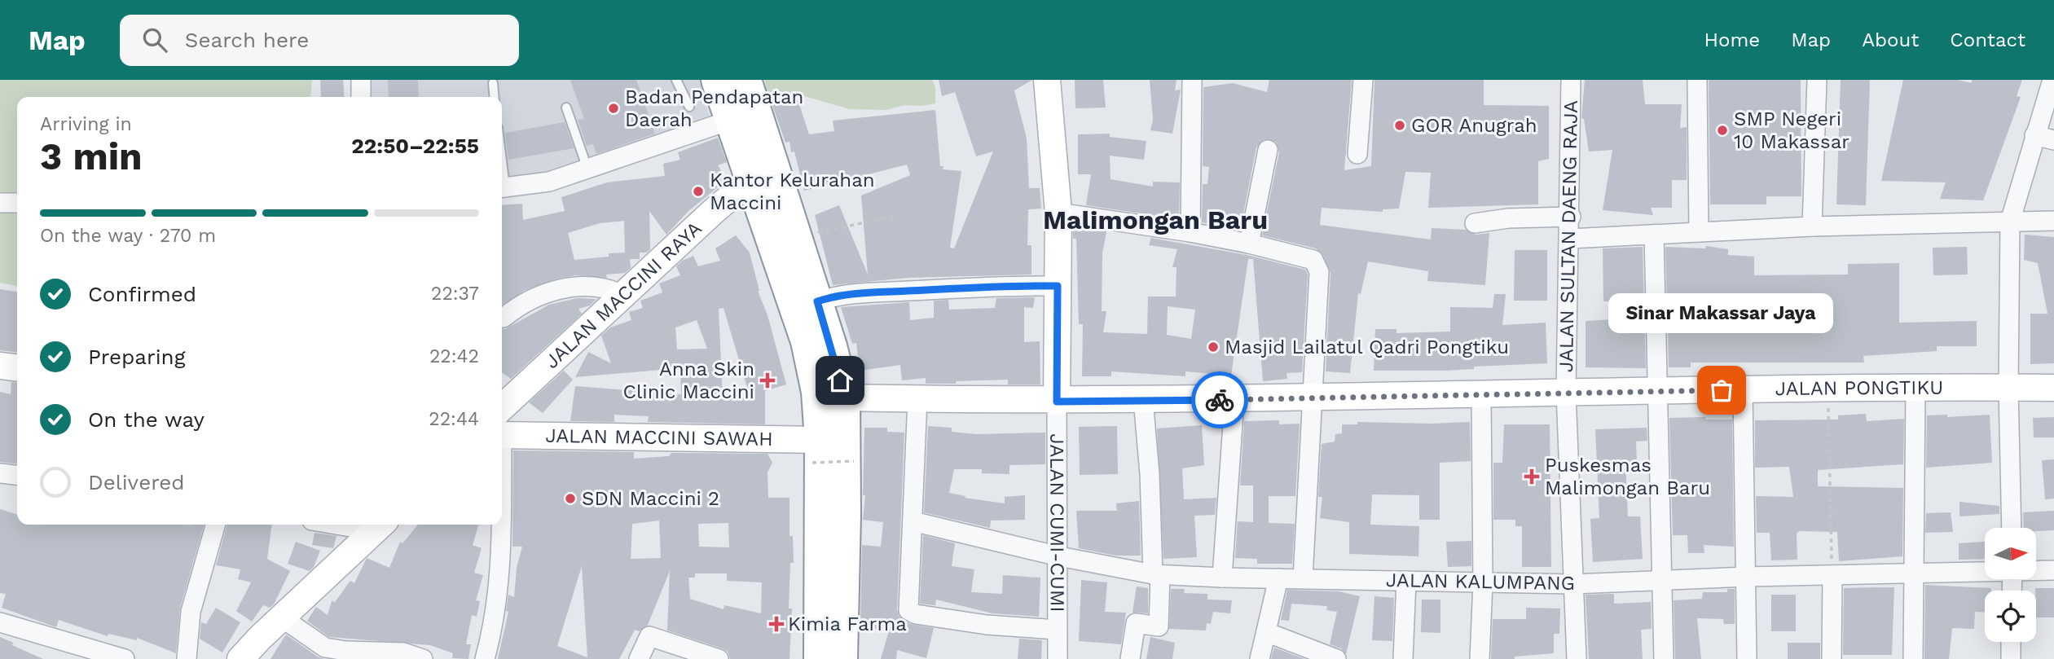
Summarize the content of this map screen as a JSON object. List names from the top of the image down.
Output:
{
  "streets": {
    "street": [
      "JALAN SULTAN DAENG RAJA",
      "JALAN MACCINI RAYA",
      "JALAN PONGTIKU",
      "JALAN MACCINI SAWAH",
      "JALAN CUMI-CUMI",
      "JALAN KALUMPANG"
    ]
  },
  "crossings": [
    ["JALAN SULTAN DAENG RAJA", "JALAN PONGTIKU"],
    ["JALAN SULTAN DAENG RAJA", "JALAN KALUMPANG"],
    ["JALAN PONGTIKU", "JALAN CUMI-CUMI"],
    ["JALAN CUMI-CUMI", "JALAN KALUMPANG"]
  ],
  "districts": ["Malimongan Baru"],
  "places": {
    "other": [
      "Badan Pendapatan Daerah",
      "GOR Anugrah",
      "SMP Negeri 10 Makassar",
      "Kantor Kelurahan Maccini",
      "Masjid Lailatul Qadri Pongtiku",
      "Sinar Makassar Jaya",
      "SDN Maccini 2"
    ],
    "health": ["Anna Skin Clinic Maccini", "Puskesmas Malimongan Baru", "Kimia Farma"]
  },
  "north": "right",
  "page": {
    "header": "Map",
    "search": "Search here",
    "nav": [
      "Home",
      "Map",
      "About",
      "Contact"
    ],
    "heading": ["3 min", "Arriving in", "22:50–22:55"],
    "bar": "On the way · 270 m",
    "list": [
      ["Confirmed", "22:37"],
      ["Preparing", "22:42"],
      ["On the way", "22:44"],
      "Delivered"
    ],
    "bubble": "Sinar Makassar Jaya"
  }
}
